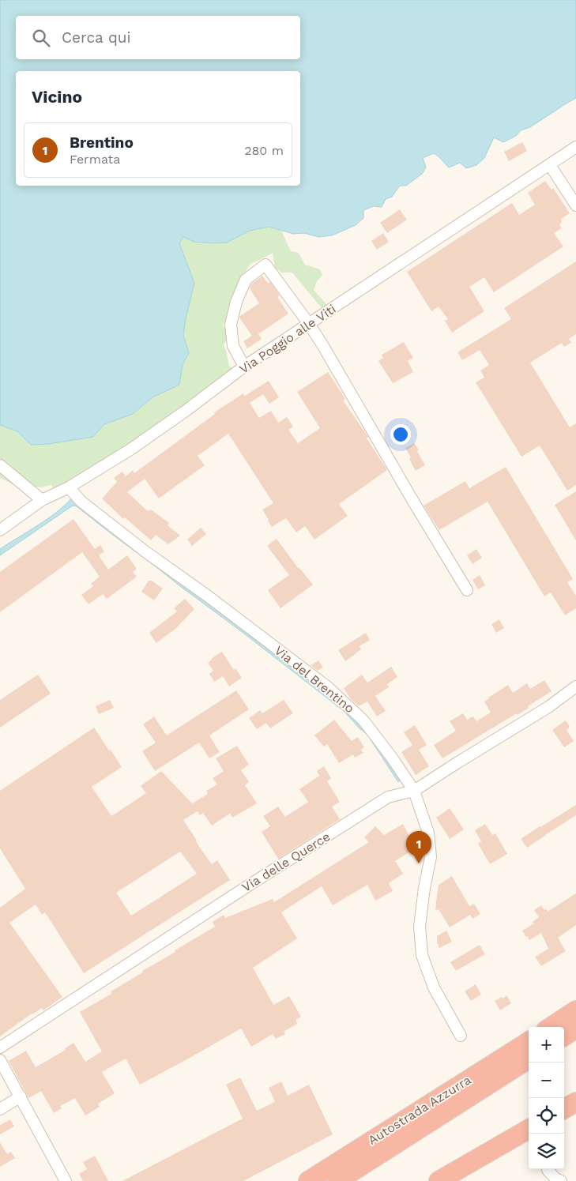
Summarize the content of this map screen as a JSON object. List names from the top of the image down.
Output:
{
  "streets": {
    "highway": ["Autostrada Azzurra"],
    "street": ["Via Poggio alle Viti", "Via del Brentino", "Via delle Querce"]
  },
  "crossings": [
    ["Via Poggio alle Viti", "Via del Brentino"],
    ["Via del Brentino", "Via delle Querce"]
  ],
  "page": {
    "search": "Cerca qui",
    "heading": "Vicino",
    "list": [
      {
        "mark": "1",
        "name": "Brentino",
        "note": "Fermata",
        "value": "280 m"
      }
    ],
    "pins": "1",
    "map_buttons": ["+", "−"]
  }
}
